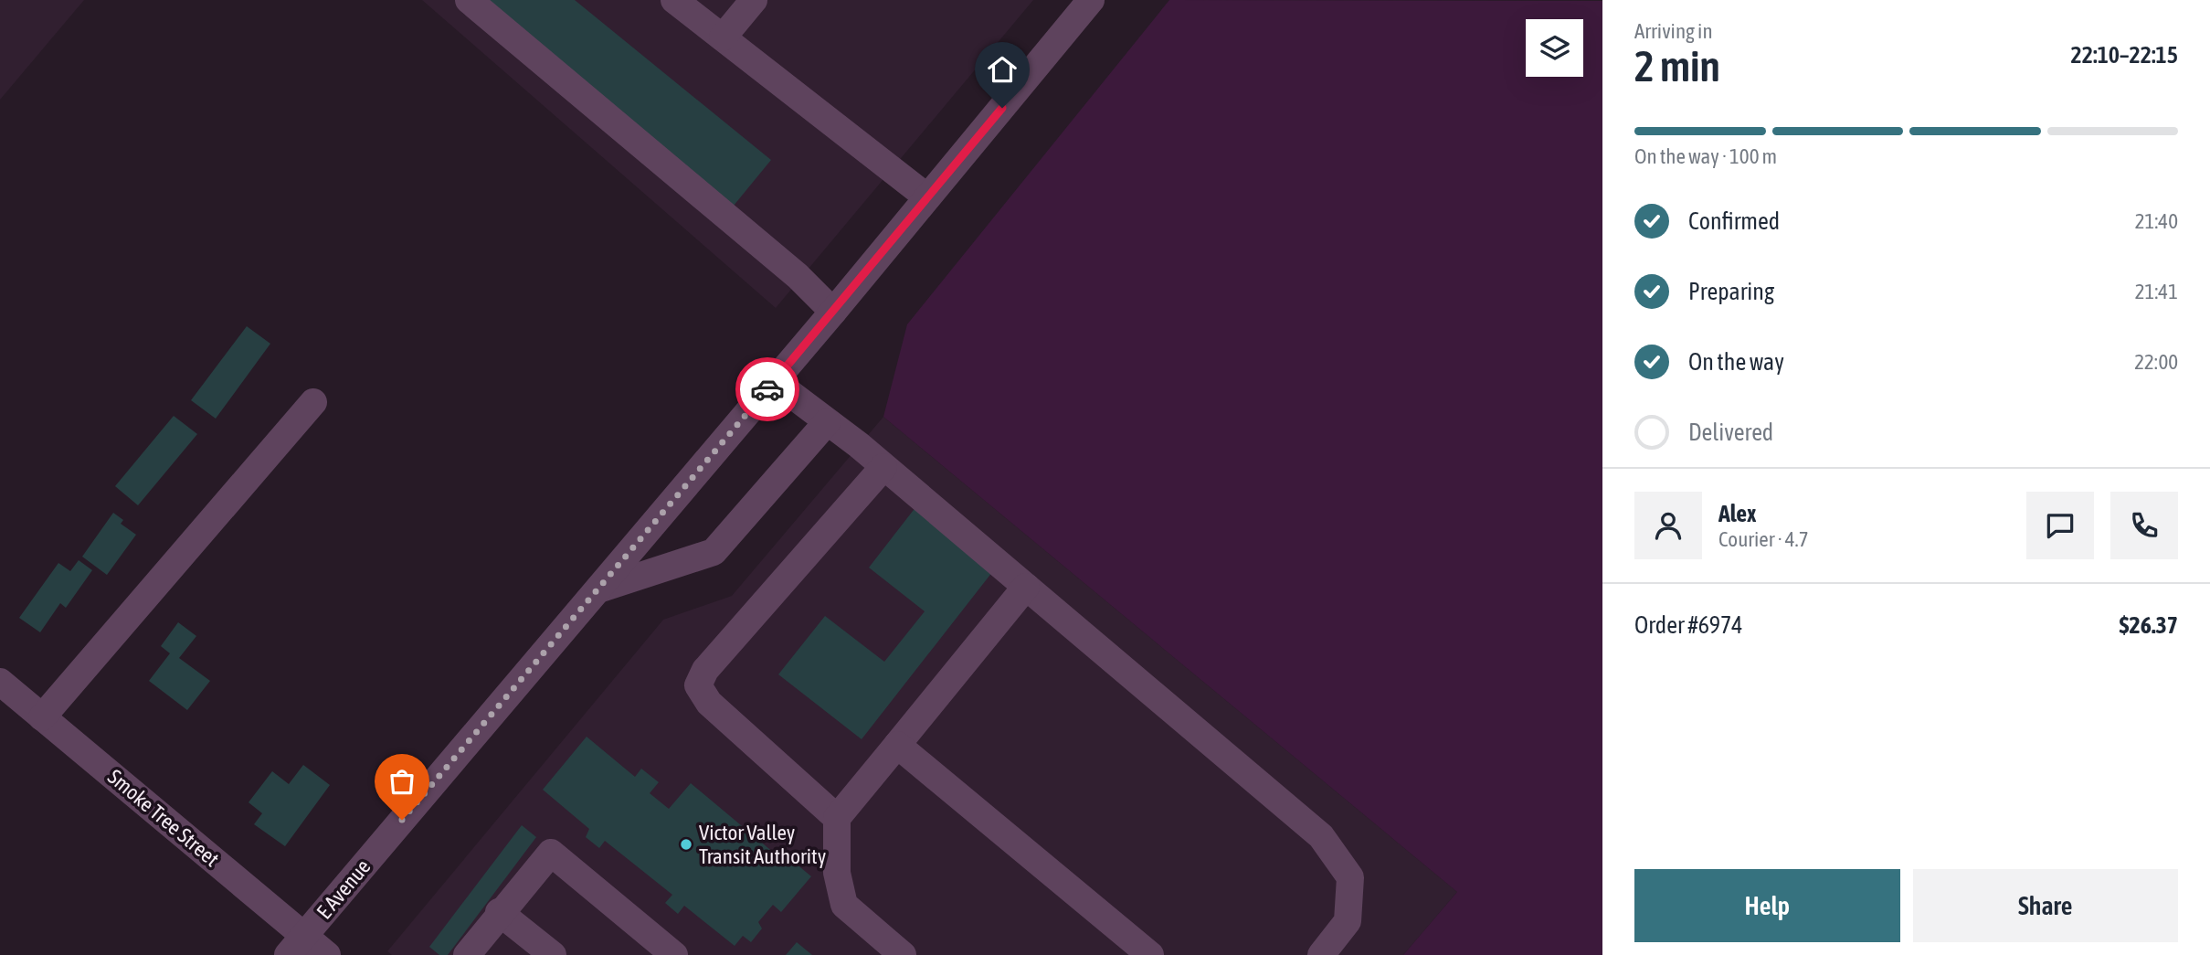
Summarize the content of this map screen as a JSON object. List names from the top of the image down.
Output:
{
  "streets": {
    "street": ["Smoke Tree Street", "E Avenue"]
  },
  "crossings": [
    ["Smoke Tree Street", "E Avenue"]
  ],
  "places": ["Victor Valley Transit Authority"],
  "page": {
    "heading": ["2 min", "Arriving in", "22:10–22:15"],
    "panel": [
      "Alex",
      "Courier · 4.7",
      "Order #6974",
      "$26.37"
    ],
    "bar": "On the way · 100 m",
    "list": [
      ["Confirmed", "21:40"],
      ["Preparing", "21:41"],
      ["On the way", "22:00"],
      "Delivered"
    ],
    "buttons": ["Help", "Share"]
  }
}
